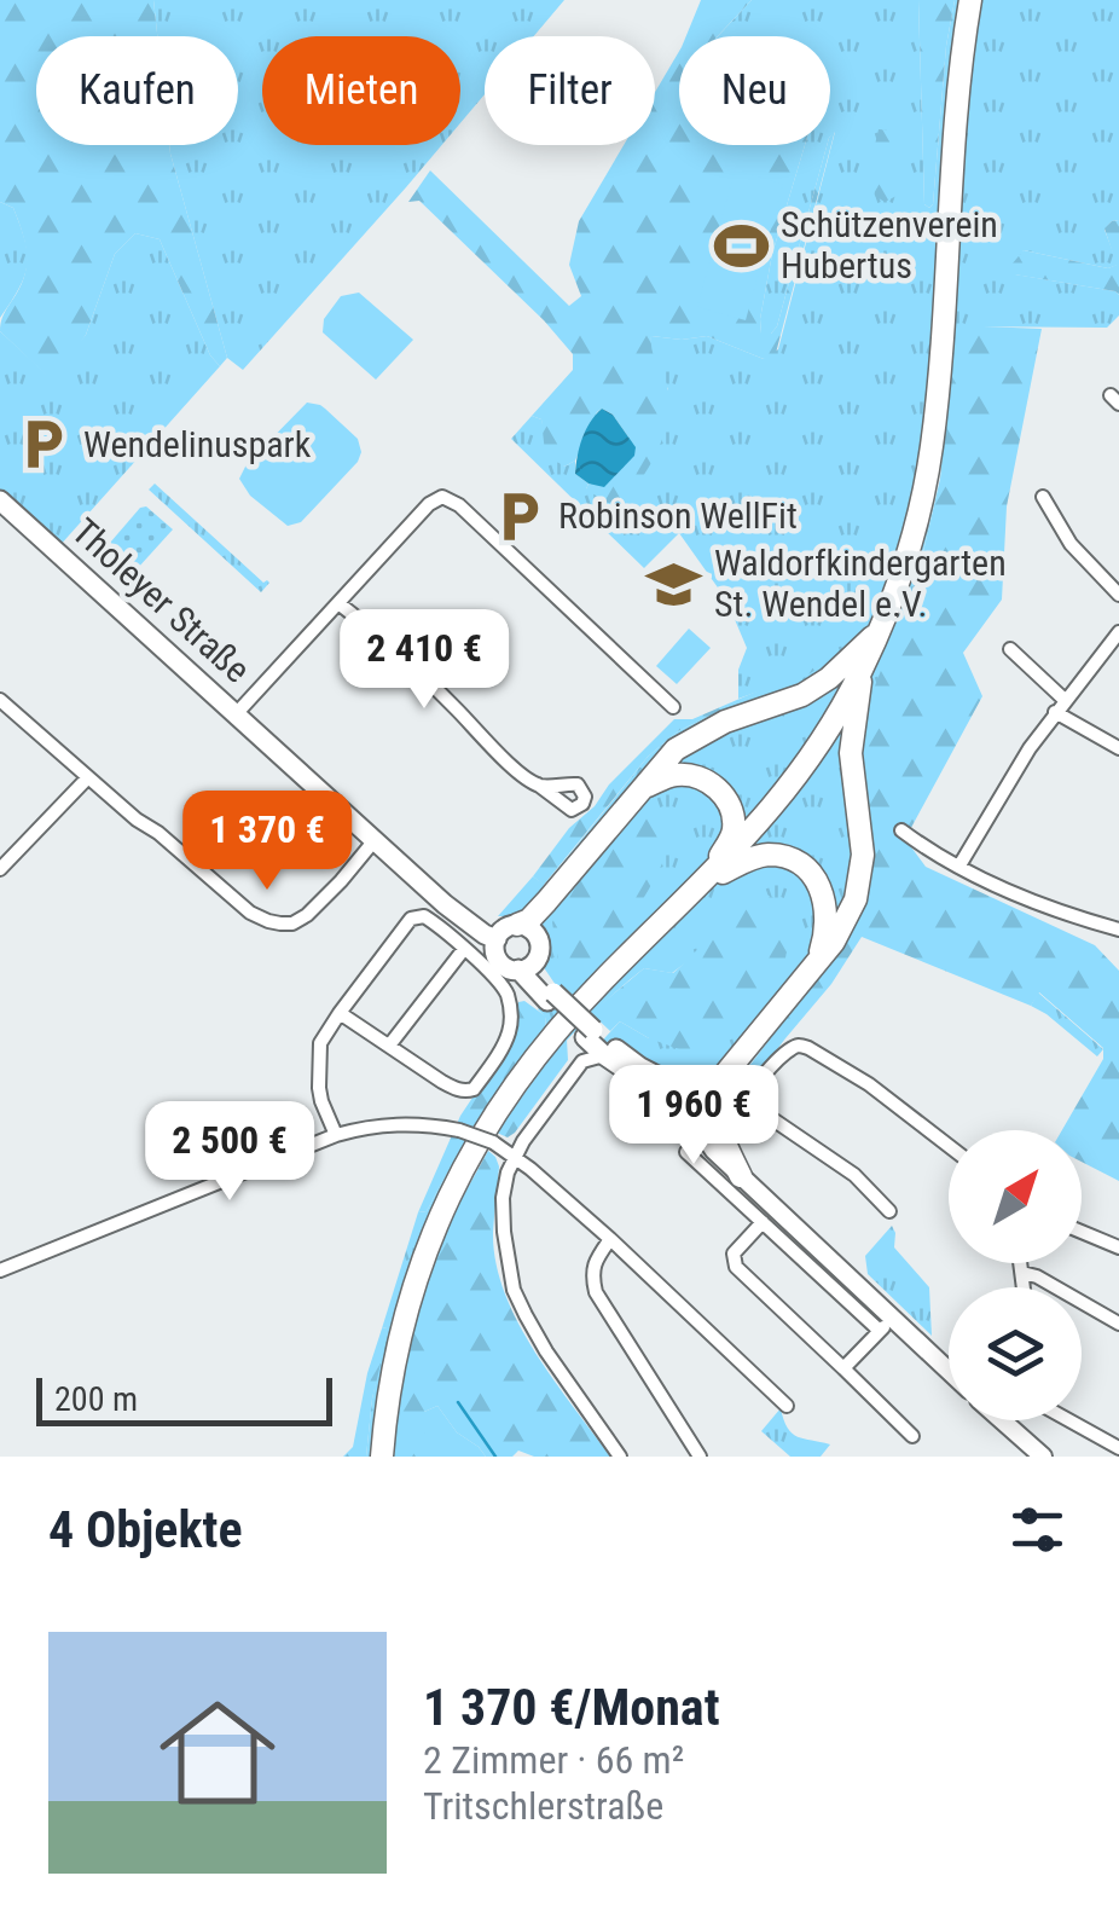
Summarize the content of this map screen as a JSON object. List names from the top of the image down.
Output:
{
  "streets": {
    "main road": ["Tholeyer Straße"]
  },
  "places": {
    "sports": ["Schützenverein Hubertus"],
    "parking": ["Wendelinuspark", "Robinson WellFit"],
    "school or university": ["Waldorfkindergarten St. Wendel e.V."]
  },
  "scale_bar": "200 m",
  "north": "top right",
  "page": {
    "chip": [
      "Kaufen",
      "Mieten",
      "Filter",
      "Neu"
    ],
    "price": [
      "2 410 €",
      "1 370 €",
      "1 960 €",
      "2 500 €"
    ],
    "scale": "200 m",
    "heading": "4 Objekte",
    "list": [
      {
        "name": "1 370 €/Monat",
        "note": "2 Zimmer · 66 m² · Tritschlerstraße"
      }
    ]
  }
}
